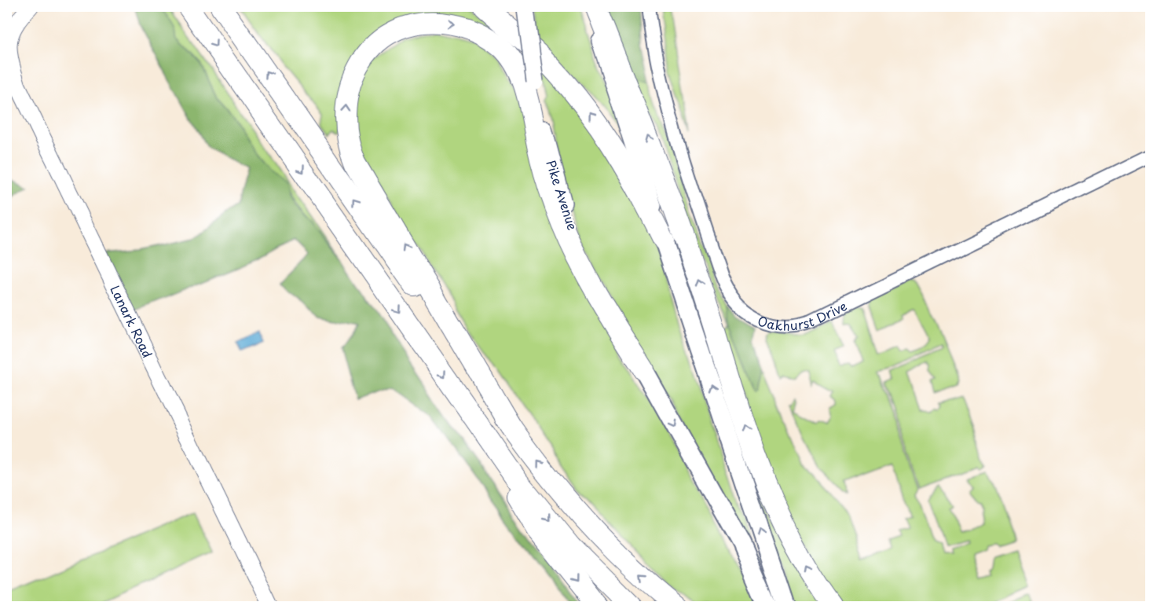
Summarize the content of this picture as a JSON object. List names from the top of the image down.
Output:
{
  "streets": {
    "main road": ["Pike Avenue", "Lanark Road"],
    "street": ["Oakhurst Drive"]
  }
}
